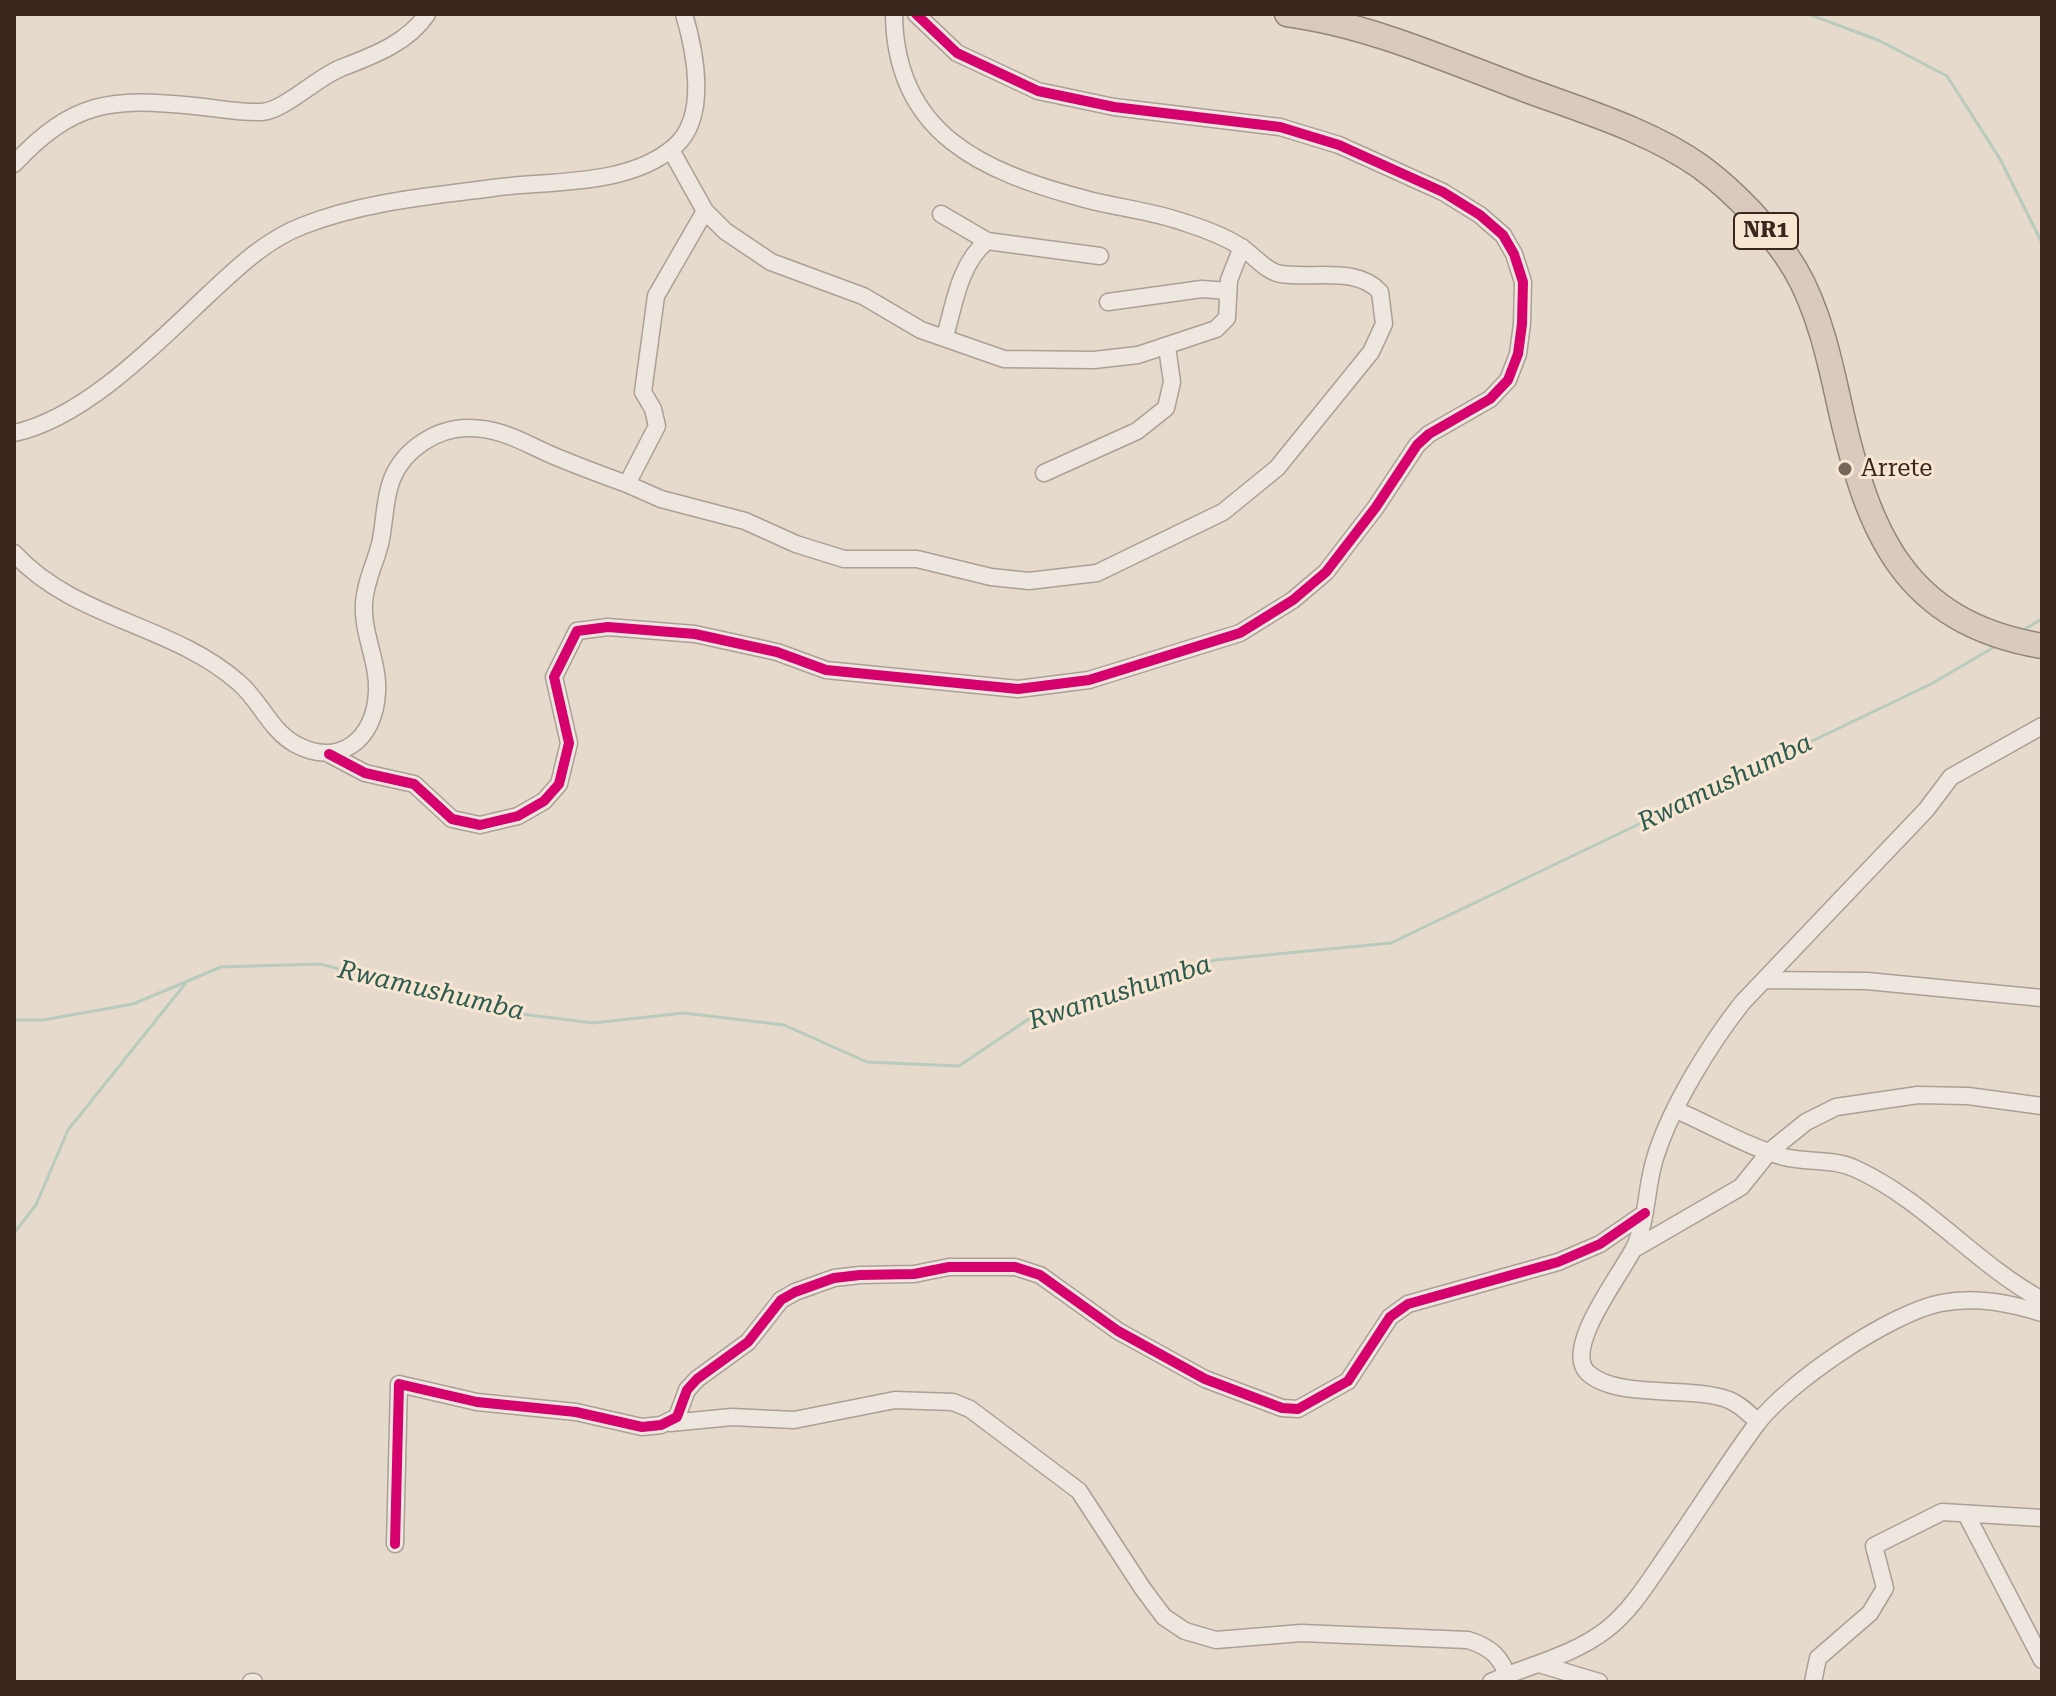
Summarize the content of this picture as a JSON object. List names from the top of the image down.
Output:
{
  "streets": {
    "highway": ["NR1"]
  },
  "water": ["Rwamushumba"],
  "places": ["Arrete"]
}
